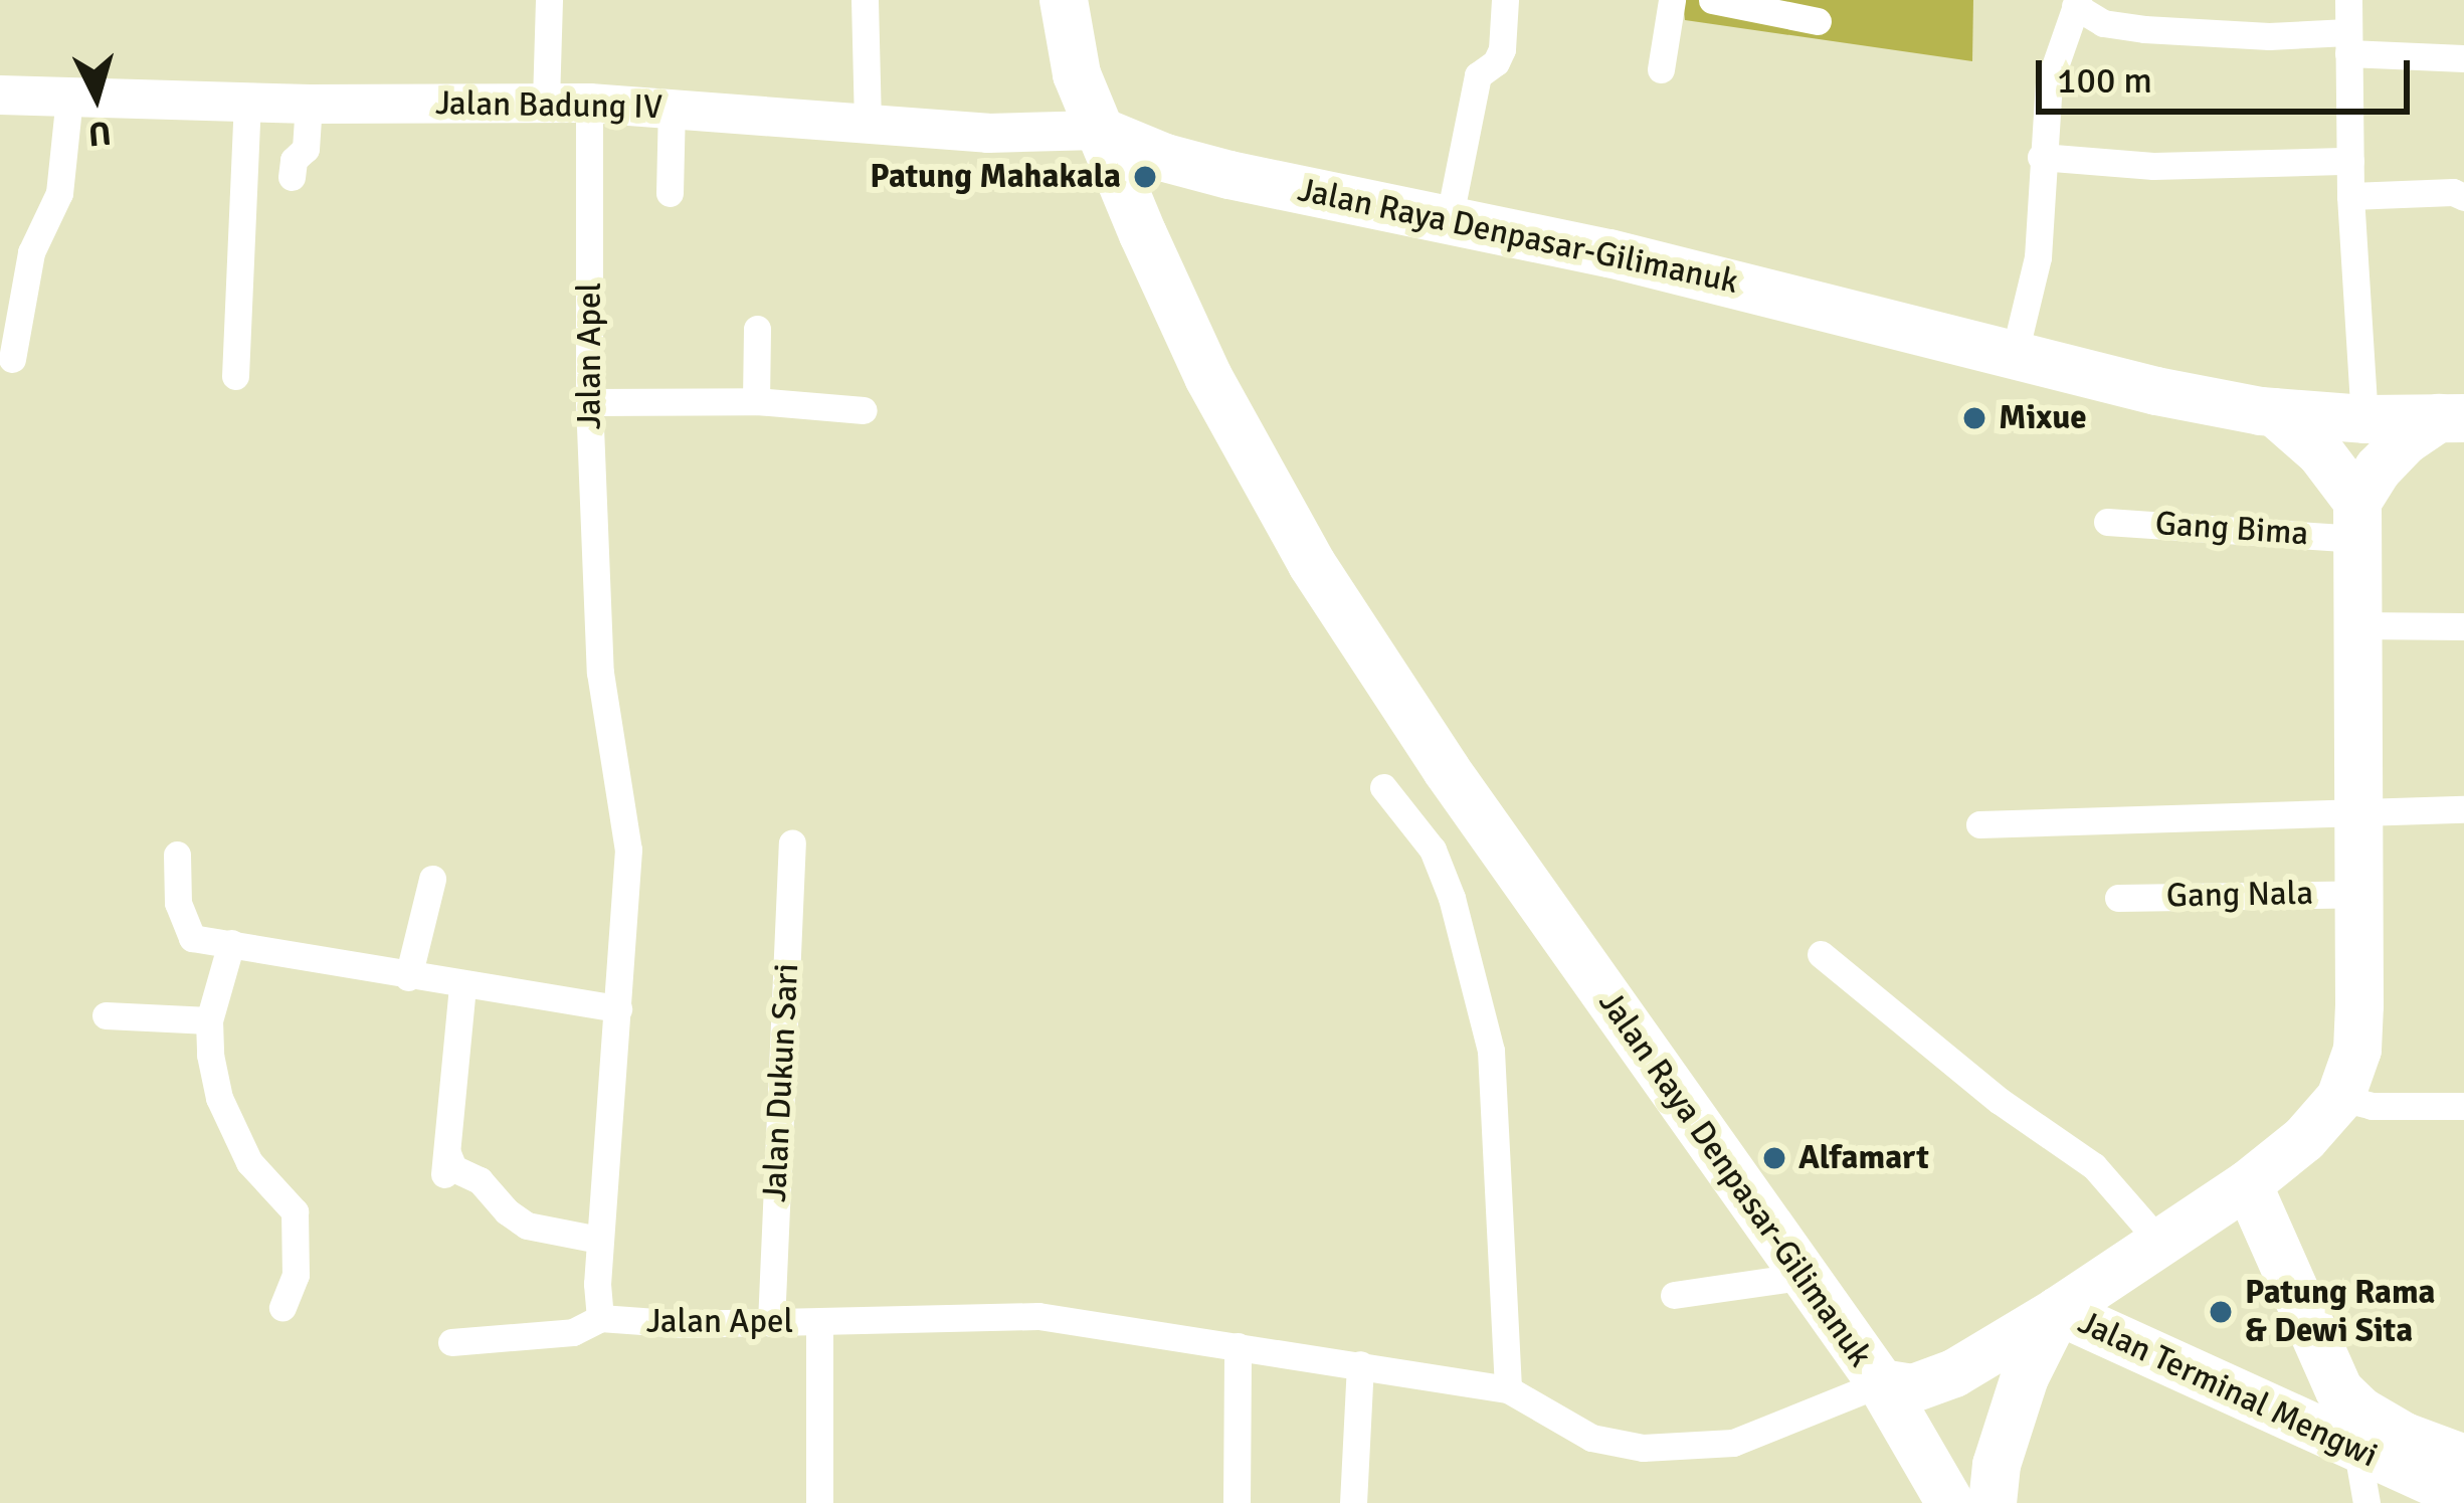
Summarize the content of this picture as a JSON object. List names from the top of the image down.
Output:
{
  "streets": {
    "highway": ["Jalan Raya Denpasar-Gilimanuk", "Jalan Terminal Mengwi"],
    "street": [
      "Jalan Badung IV",
      "Jalan Apel",
      "Gang Bima",
      "Gang Nala",
      "Jalan Dukun Sari"
    ]
  },
  "crossings": [
    ["Jalan Badung IV", "Jalan Raya Denpasar-Gilimanuk"],
    ["Jalan Badung IV", "Jalan Apel"],
    ["Jalan Raya Denpasar-Gilimanuk", "Jalan Apel"],
    ["Jalan Raya Denpasar-Gilimanuk", "Gang Bima"],
    ["Jalan Raya Denpasar-Gilimanuk", "Gang Nala"],
    ["Jalan Raya Denpasar-Gilimanuk", "Jalan Terminal Mengwi"],
    ["Jalan Apel", "Jalan Dukun Sari"]
  ],
  "places": [
    "Patung Mahakala",
    "Mixue",
    "Alfamart",
    "Patung Rama & Dewi Sita"
  ],
  "scale_bar": "100 m",
  "north": "bottom"
}
